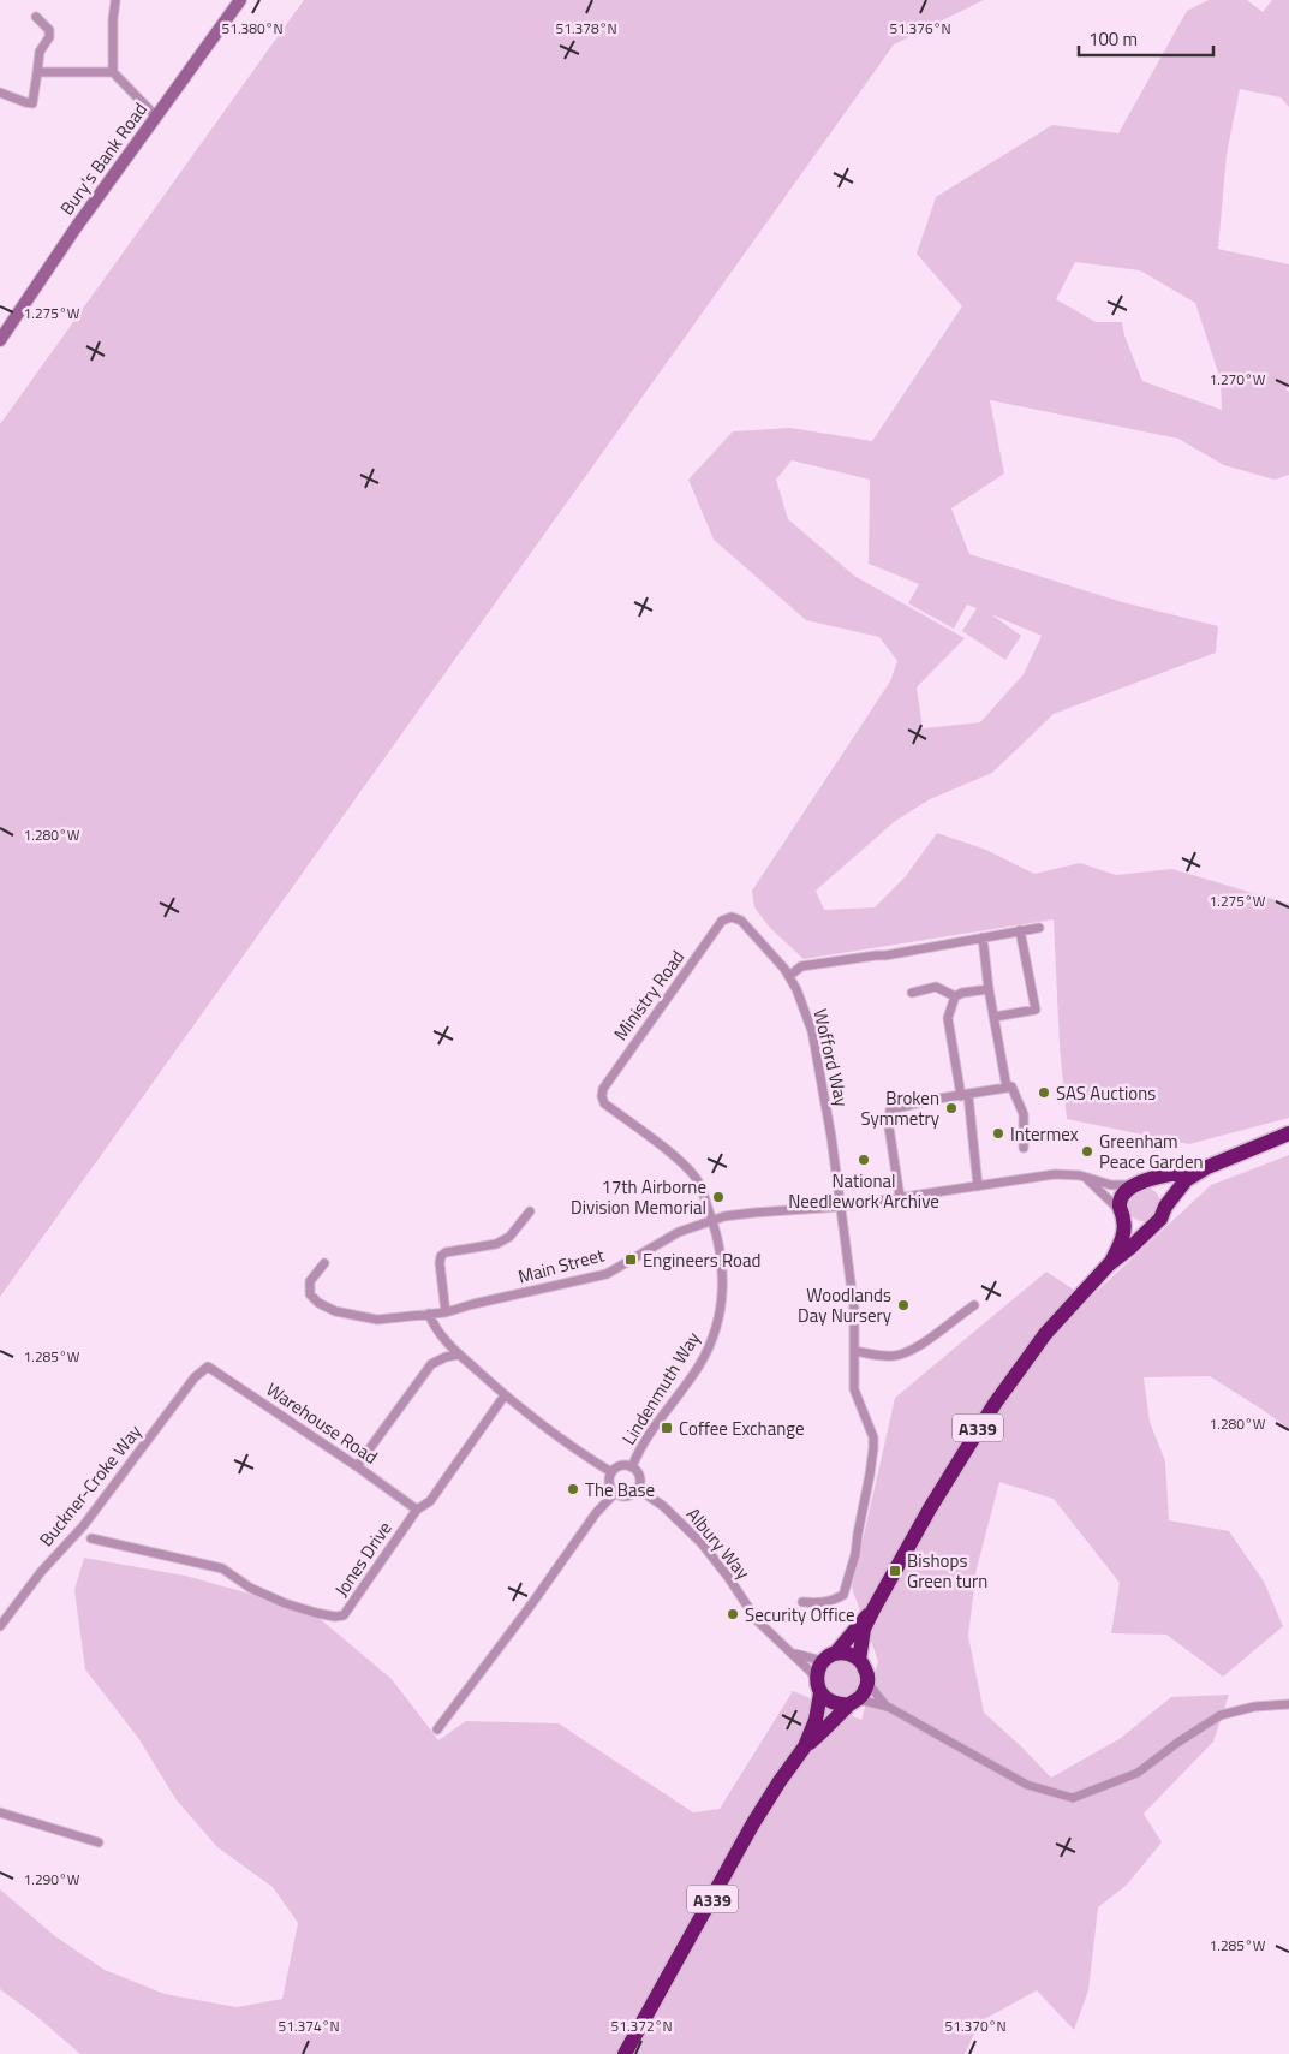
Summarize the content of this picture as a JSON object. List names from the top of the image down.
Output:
{
  "streets": {
    "highway": ["A339"],
    "street": [
      "Bury's Bank Road",
      "Ministry Road",
      "Wofford Way",
      "Main Street",
      "Lindenmuth Way",
      "Warehouse Road",
      "Buckner-Croke Way",
      "Albury Way",
      "Jones Drive"
    ]
  },
  "crossings": [
    ["Ministry Road", "Wofford Way"],
    ["Ministry Road", "Lindenmuth Way"],
    ["Wofford Way", "Main Street"],
    ["Main Street", "Lindenmuth Way"],
    ["Main Street", "A339"],
    ["Lindenmuth Way", "Albury Way"],
    ["Warehouse Road", "Buckner-Croke Way"],
    ["Warehouse Road", "Jones Drive"],
    ["A339", "Albury Way"]
  ],
  "places": {
    "other": [
      "SAS Auctions",
      "Broken Symmetry",
      "Intermex",
      "Greenham Peace Garden",
      "National Needlework Archive",
      "17th Airborne Division Memorial",
      "Woodlands Day Nursery",
      "The Base",
      "Security Office"
    ],
    "transit": ["Engineers Road", "Coffee Exchange", "Bishops Green turn"]
  },
  "scale_bar": "100 m",
  "coordinates": [
    "51.380°N",
    "51.378°N",
    "51.376°N",
    "1.275°W",
    "1.270°W",
    "1.280°W",
    "1.285°W",
    "1.290°W",
    "51.374°N",
    "51.372°N",
    "51.370°N"
  ]
}
